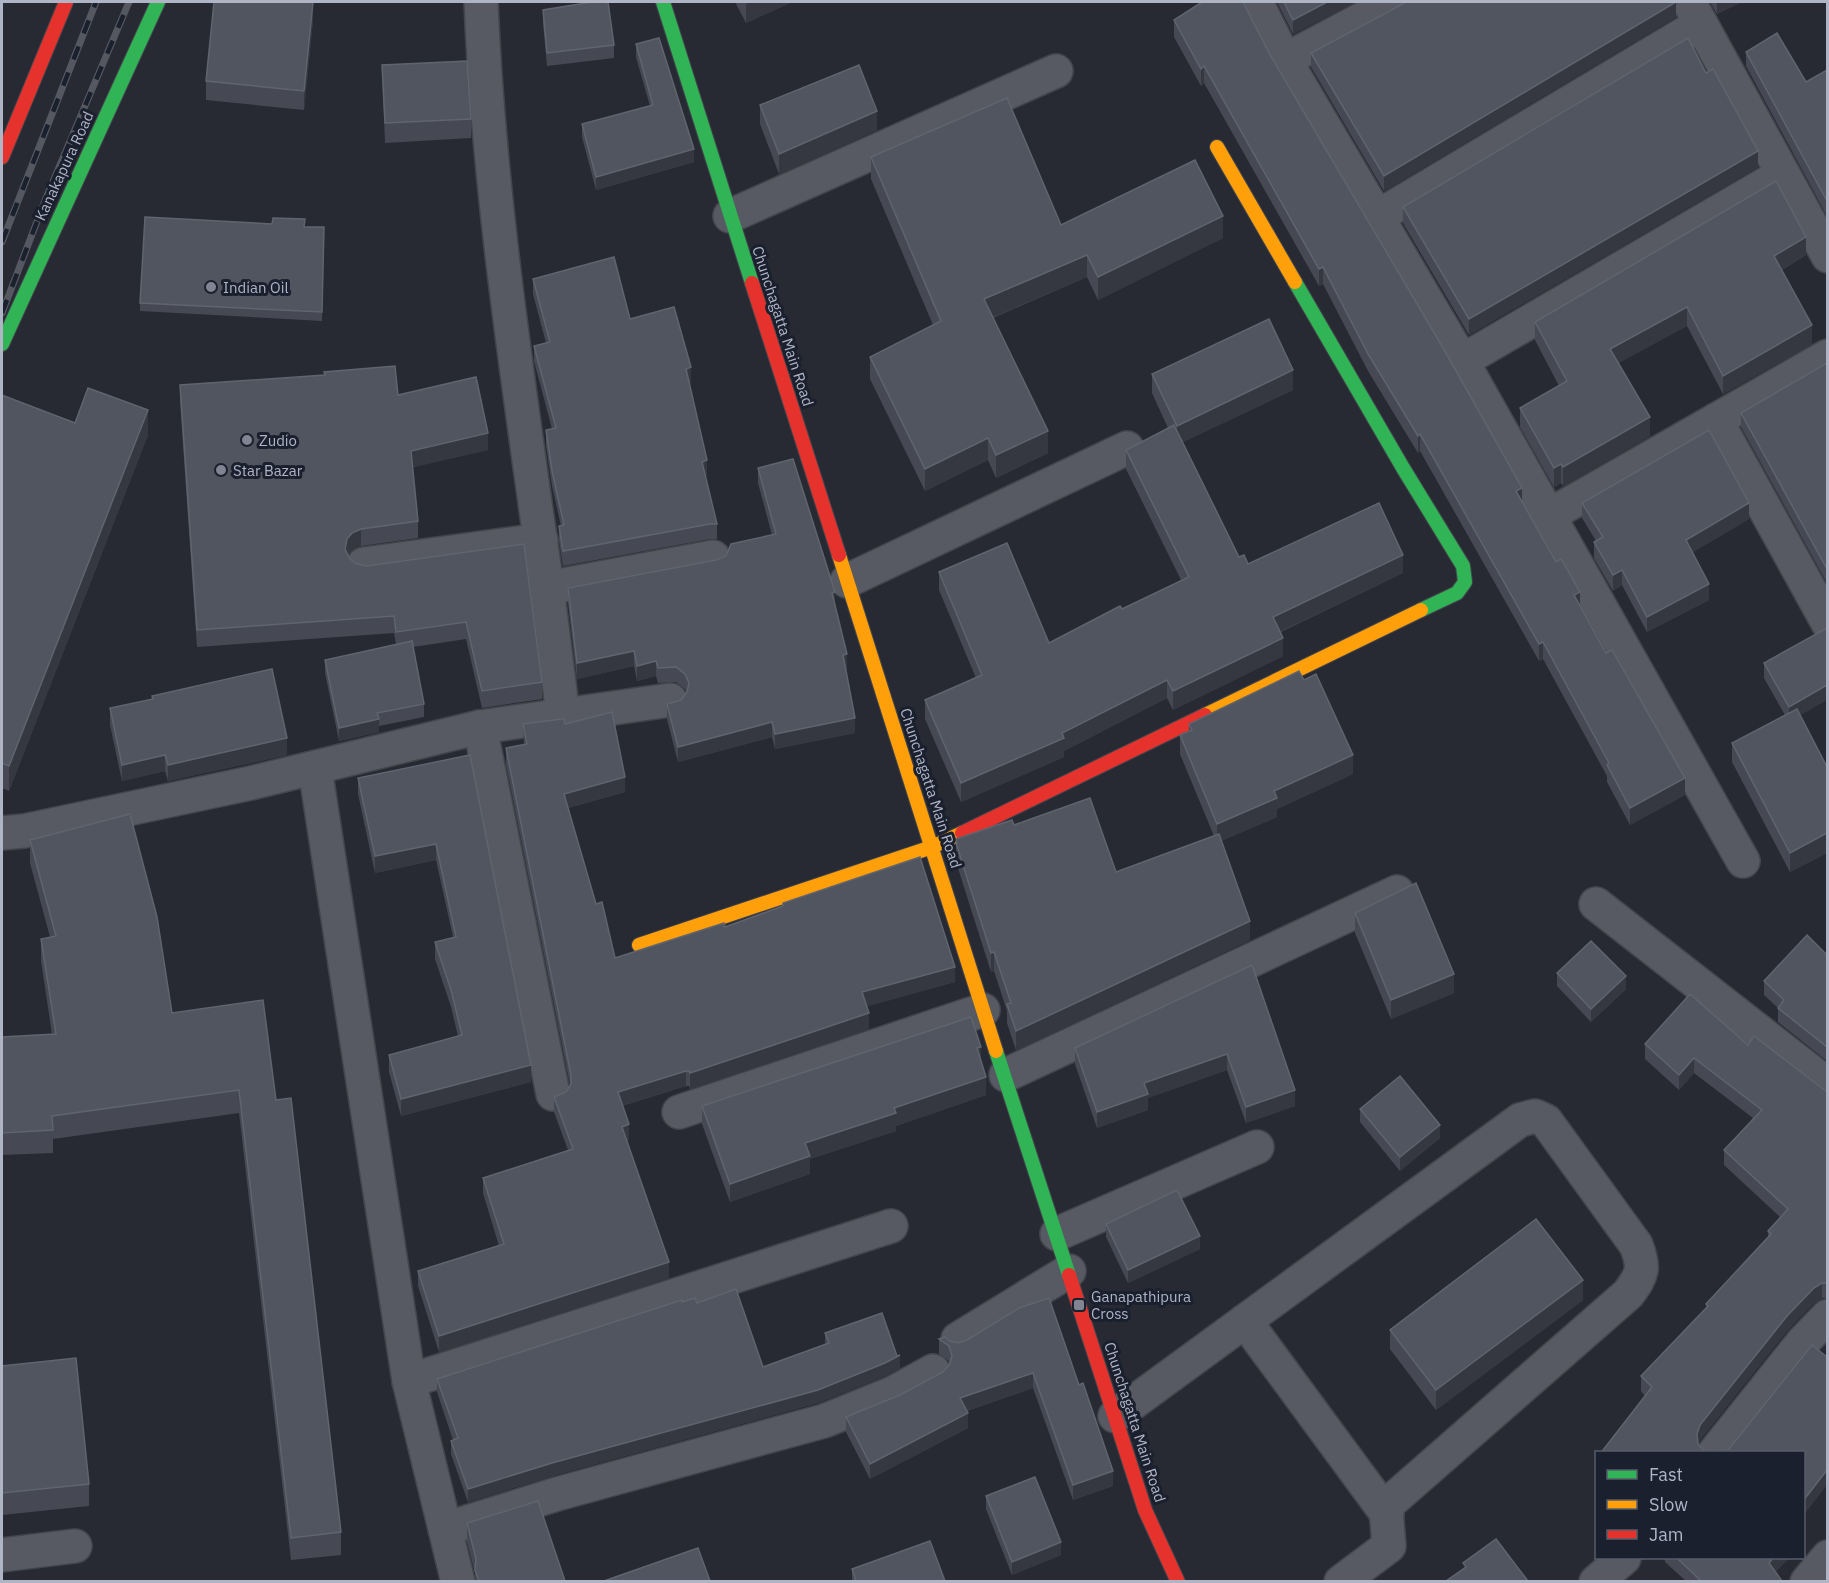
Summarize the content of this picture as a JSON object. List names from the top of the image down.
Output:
{
  "streets": {
    "main road": ["Kanakapura Road", "Chunchagatta Main Road"]
  },
  "places": {
    "other": ["Indian Oil", "Zudio", "Star Bazar"],
    "transit": ["Ganapathipura Cross"]
  },
  "legend": ["Fast", "Slow", "Jam"]
}
